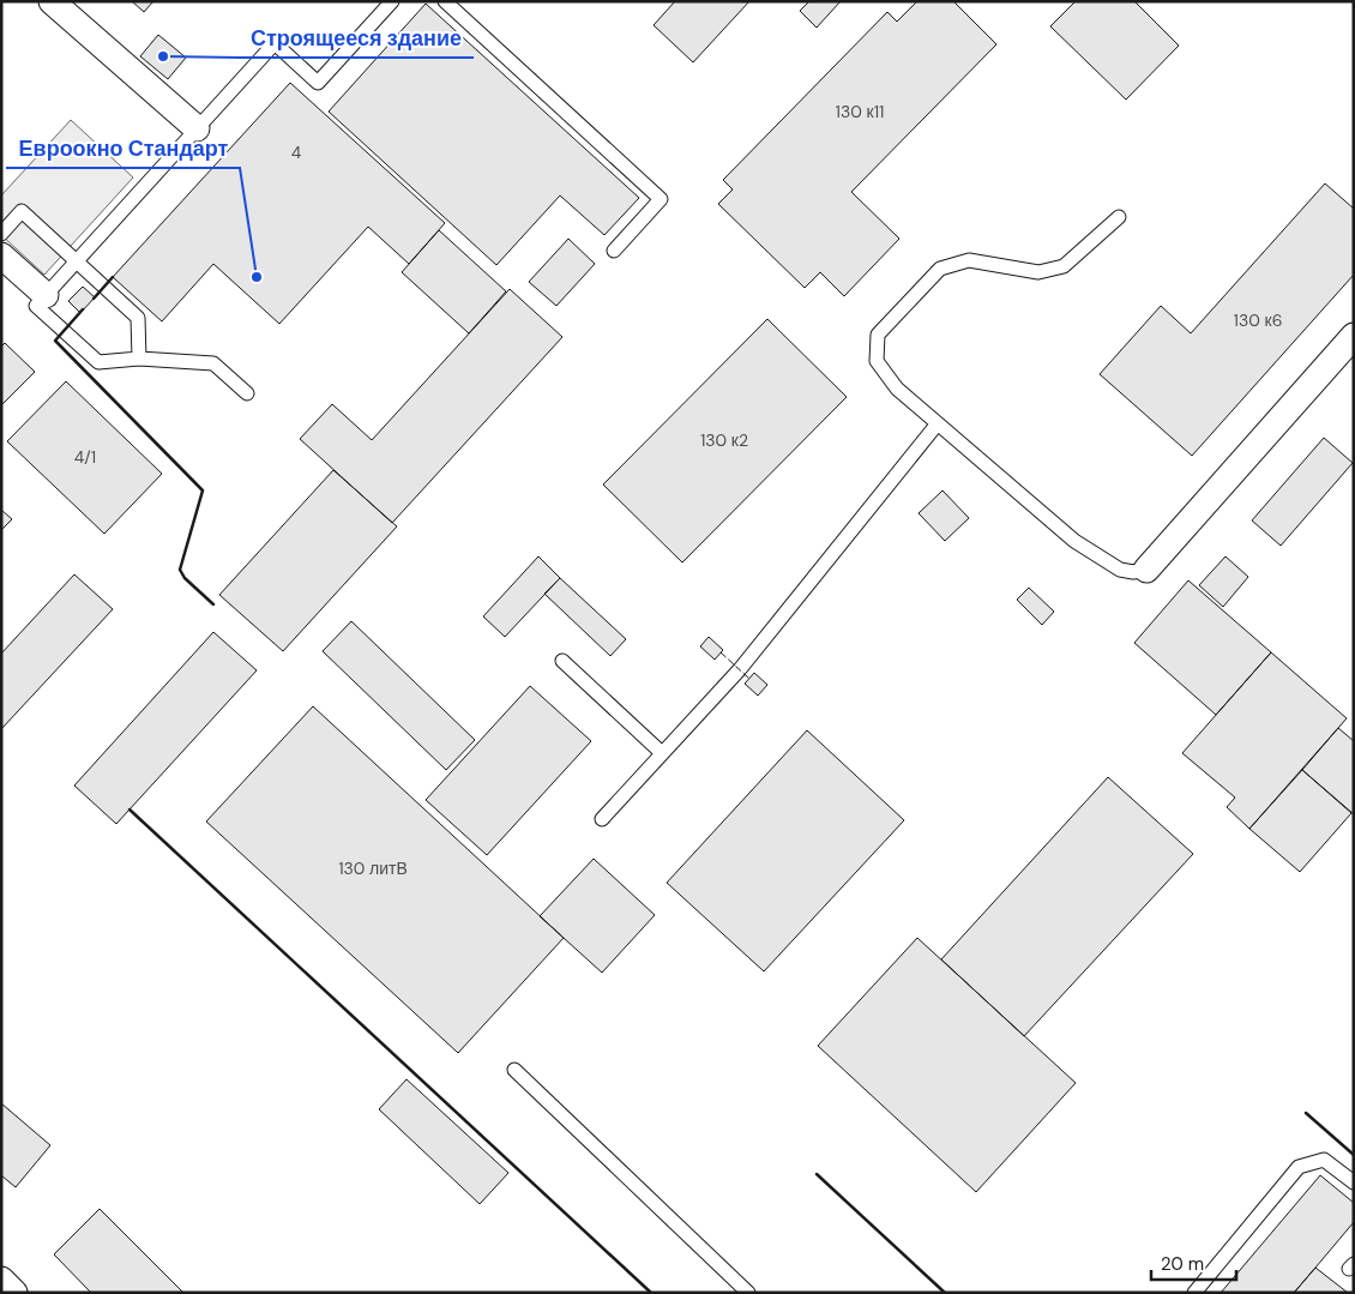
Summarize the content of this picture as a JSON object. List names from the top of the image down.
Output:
{
  "places": ["Строящееся здание", "Евроокно Стандарт"],
  "house_numbers": [
    "130 к11",
    "4",
    "130 к6",
    "130 к2",
    "4/1",
    "130 литВ"
  ],
  "scale_bar": "20 m"
}
